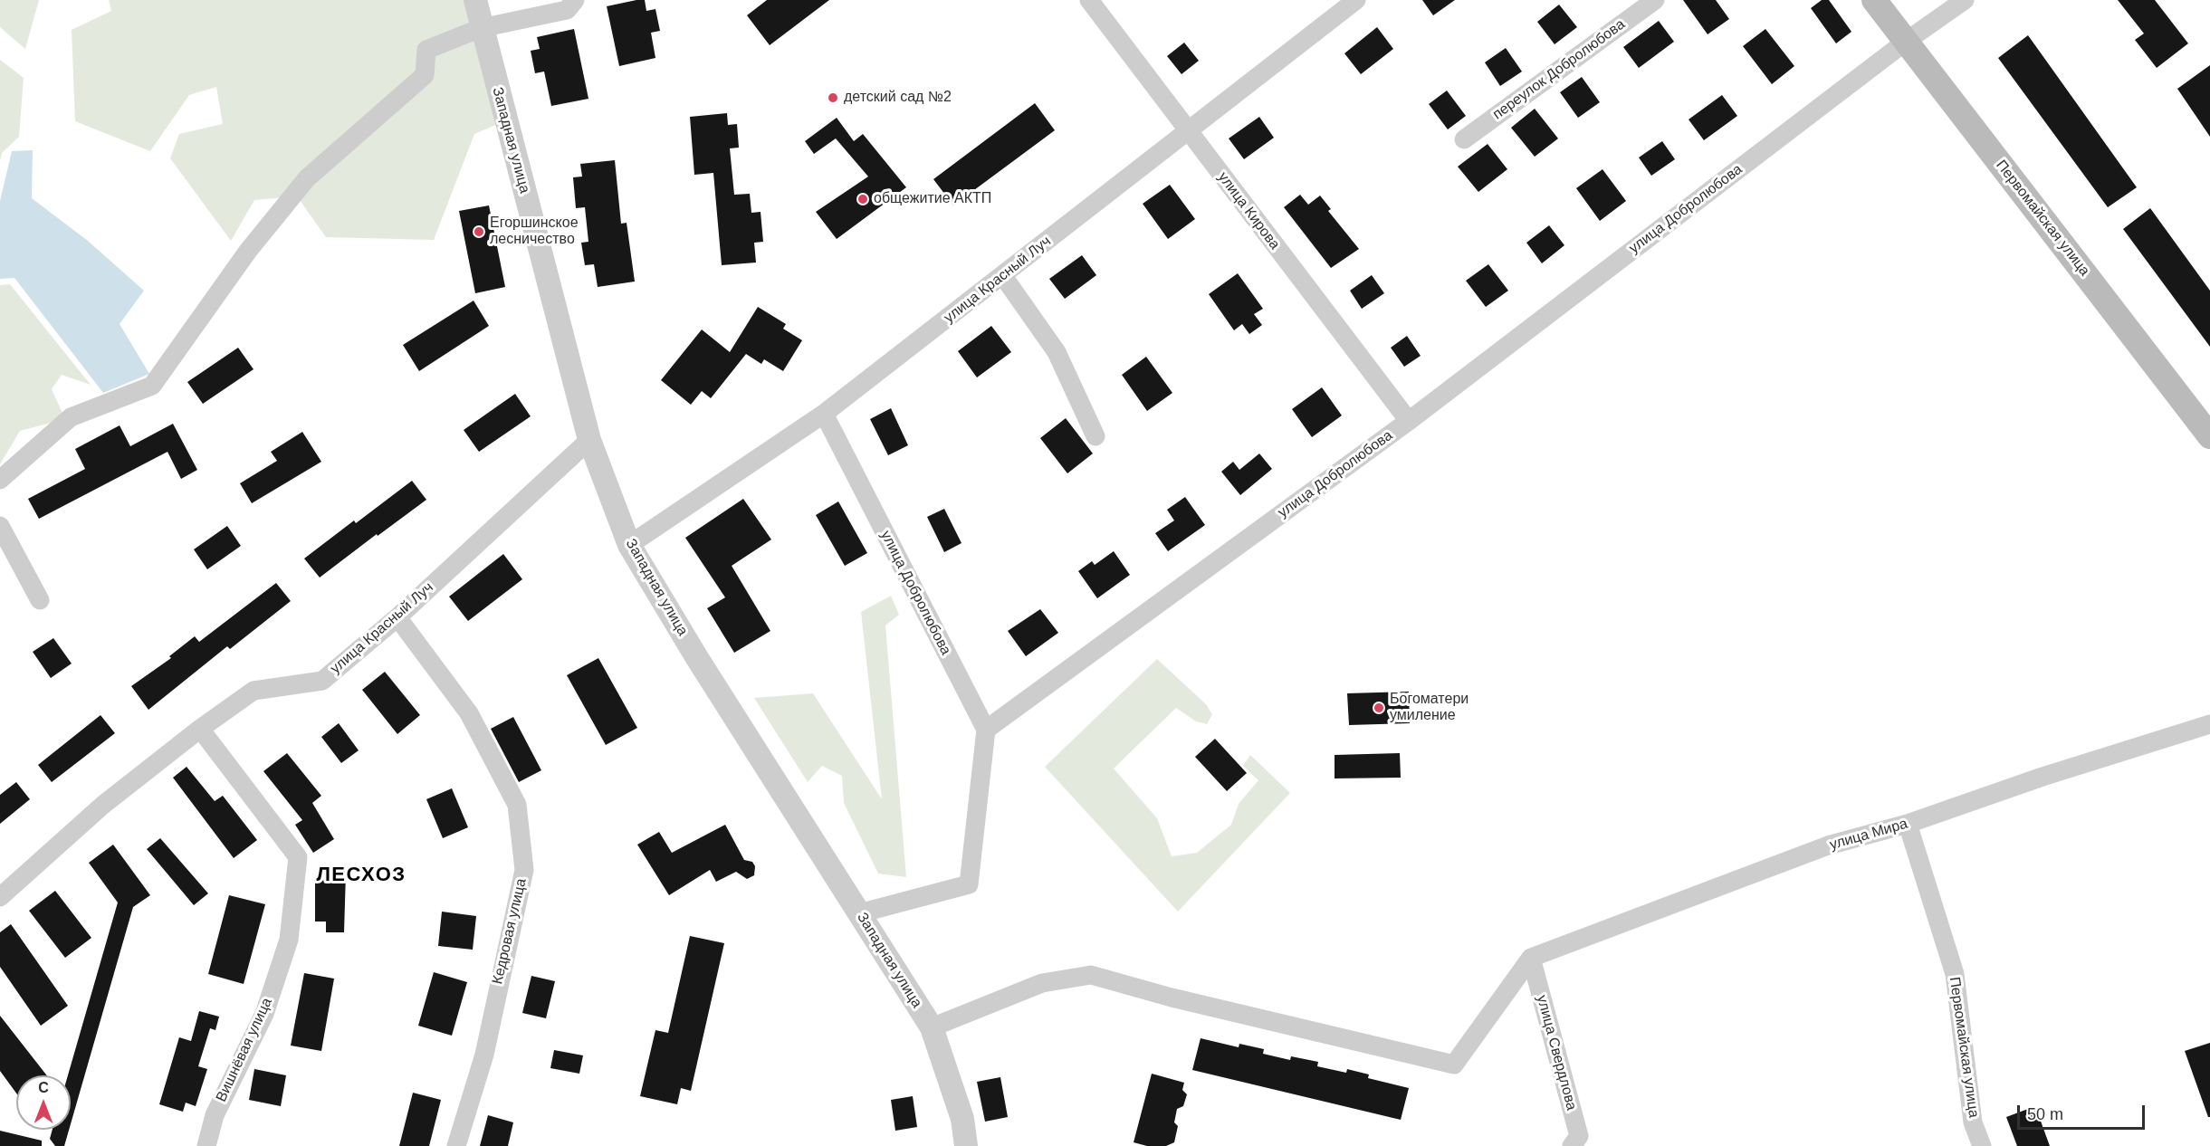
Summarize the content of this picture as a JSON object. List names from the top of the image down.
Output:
{
  "streets": {
    "main road": ["Первомайская улица"],
    "street": [
      "переулок Добролюбова",
      "Западная улица",
      "улица Добролюбова",
      "улица Кирова",
      "улица Красный Луч",
      "улица Мира",
      "Кедровая улица",
      "Вишнёвая улица",
      "улица Свердлова"
    ]
  },
  "crossings": [
    ["Западная улица", "улица Красный Луч"],
    ["улица Добролюбова", "улица Кирова"],
    ["улица Добролюбова", "Первомайская улица"],
    ["улица Добролюбова", "улица Красный Луч"],
    ["улица Кирова", "улица Красный Луч"],
    ["Первомайская улица", "улица Мира"],
    ["улица Красный Луч", "Кедровая улица"],
    ["улица Красный Луч", "Вишнёвая улица"],
    ["улица Мира", "улица Свердлова"]
  ],
  "districts": ["ЛЕСХОЗ"],
  "places": [
    "детский сад №2",
    "общежитие АКТП",
    "Егоршинское лесничество",
    "Богоматери умиление"
  ],
  "scale_bar": "50 m",
  "north": "top"
}
